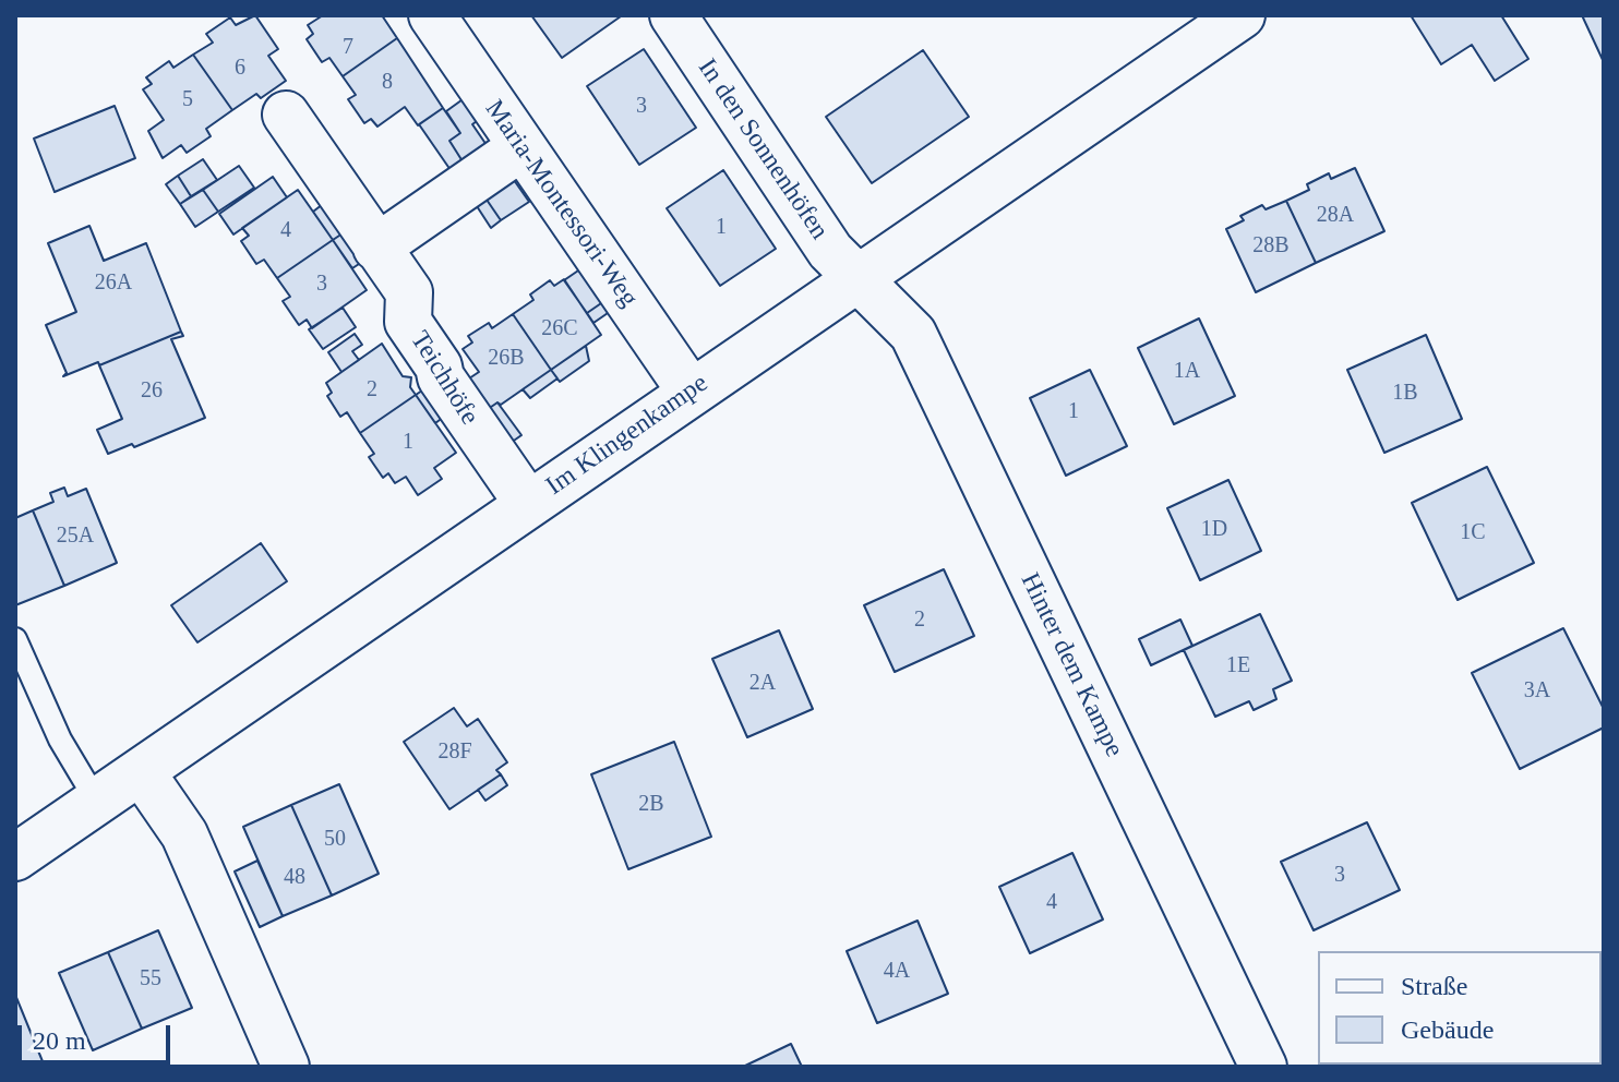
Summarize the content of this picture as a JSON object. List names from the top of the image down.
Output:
{
  "streets": {
    "street": [
      "In den Sonnenhöfen",
      "Maria-Montessori-Weg",
      "Teichhöfe",
      "Im Klingenkampe",
      "Hinter dem Kampe"
    ]
  },
  "crossings": [
    ["In den Sonnenhöfen", "Im Klingenkampe"],
    ["In den Sonnenhöfen", "Hinter dem Kampe"],
    ["Maria-Montessori-Weg", "Im Klingenkampe"],
    ["Teichhöfe", "Im Klingenkampe"],
    ["Im Klingenkampe", "Hinter dem Kampe"]
  ],
  "house_numbers": [
    "7",
    "6",
    "8",
    "5",
    "3",
    "28A",
    "1",
    "4",
    "28B",
    "26A",
    "3",
    "26C",
    "26B",
    "1A",
    "2",
    "26",
    "1B",
    "1",
    "1",
    "1D",
    "1C",
    "25A",
    "2",
    "1E",
    "2A",
    "3A",
    "28F",
    "2B",
    "50",
    "3",
    "48",
    "4",
    "4A",
    "55"
  ],
  "legend": ["Straße", "Gebäude"],
  "scale_bar": "20 m"
}
